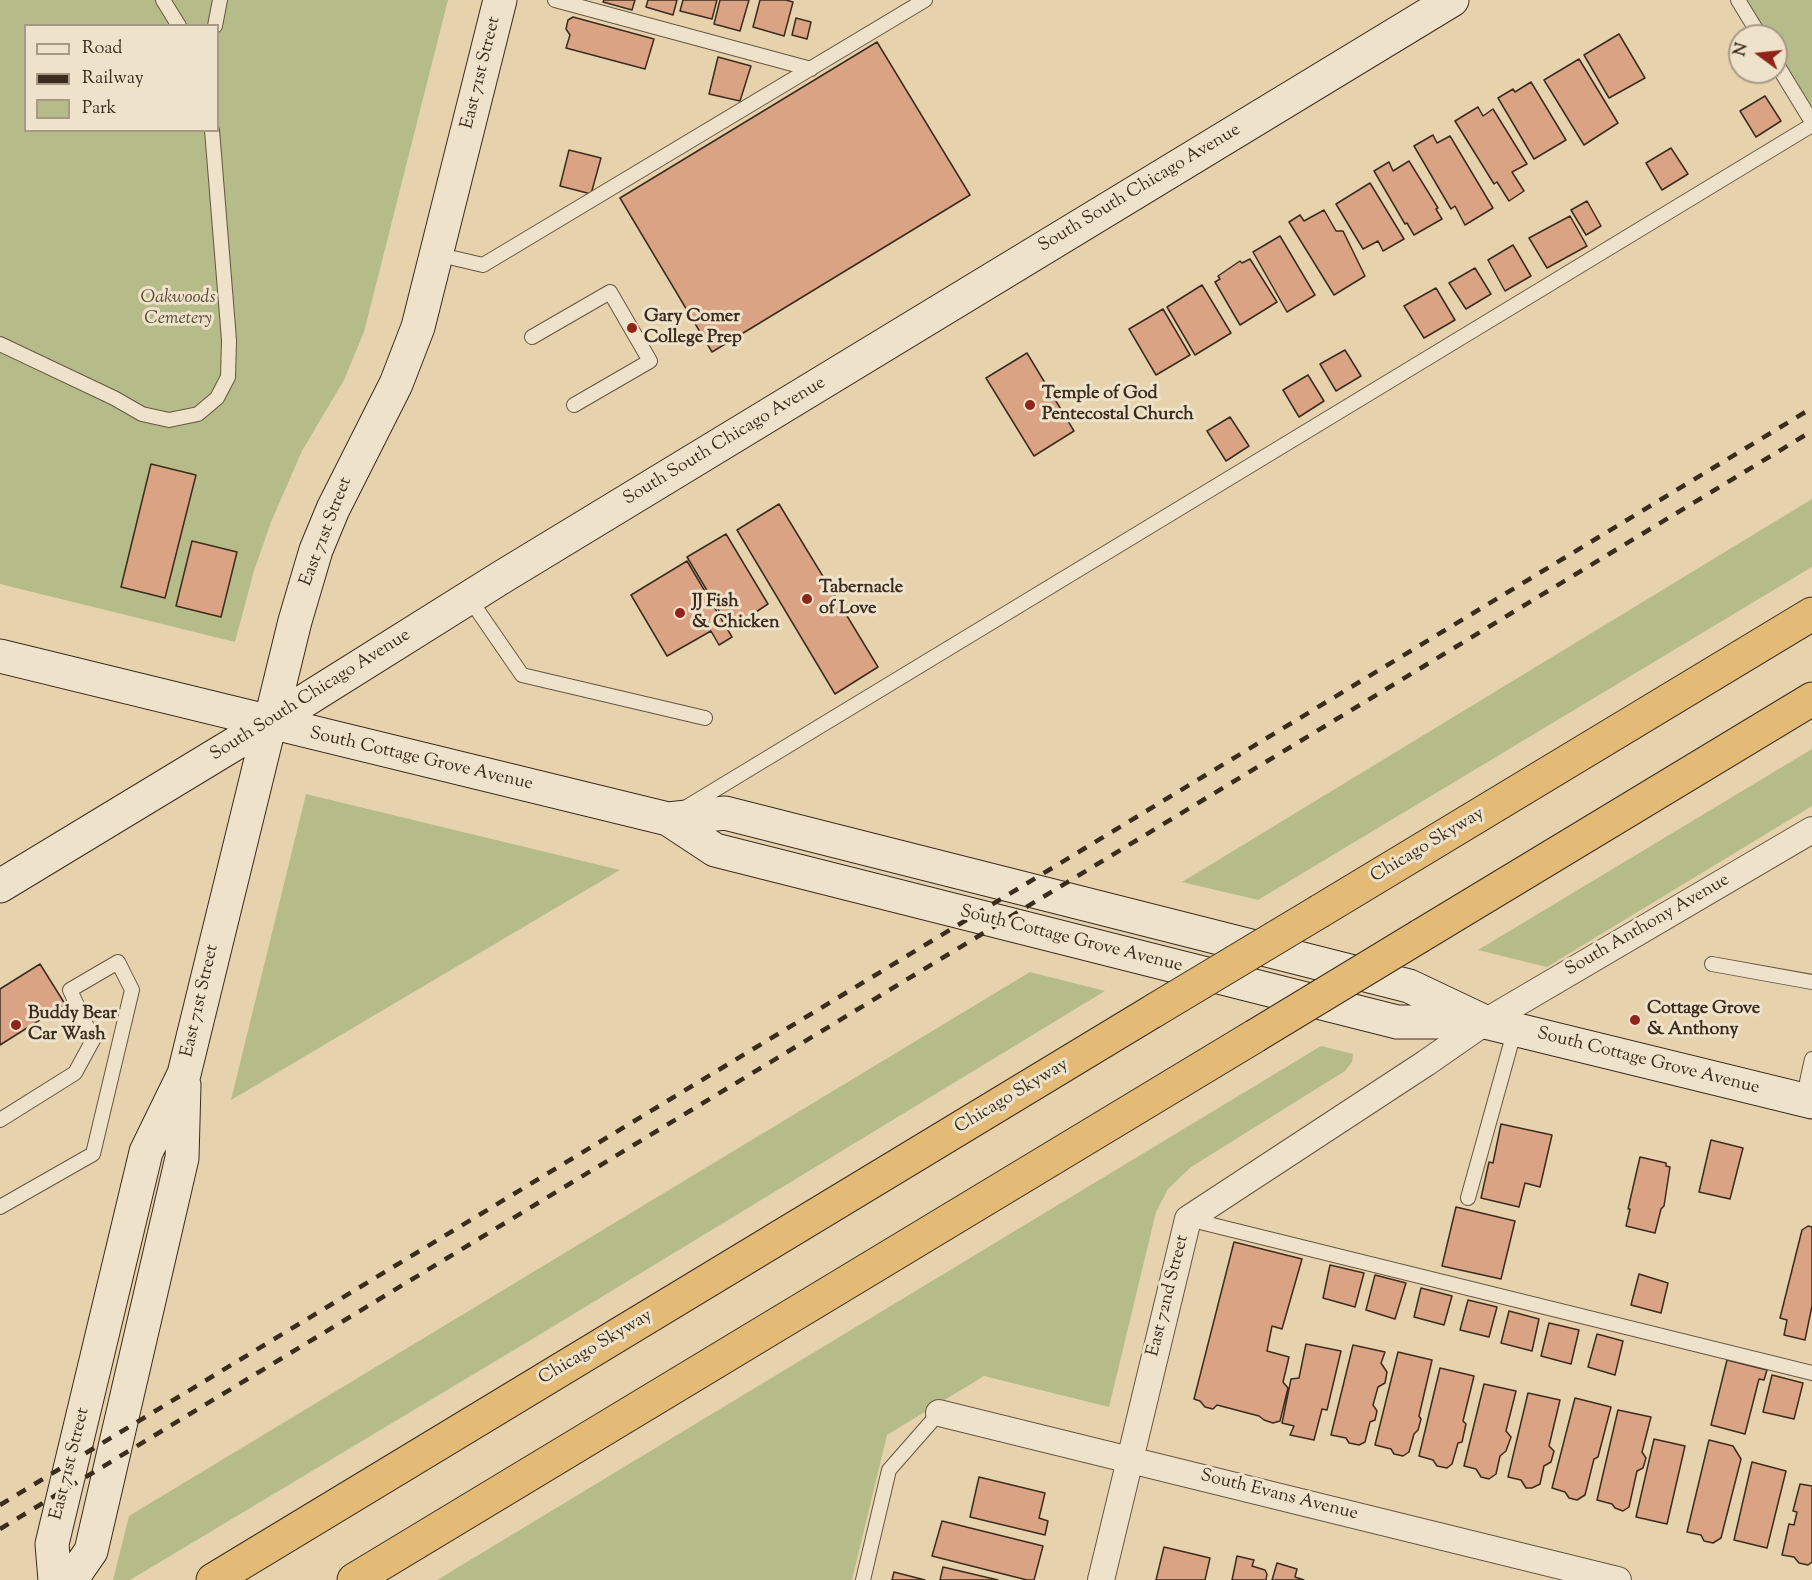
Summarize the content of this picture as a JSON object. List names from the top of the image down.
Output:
{
  "streets": {
    "highway": ["Chicago Skyway"],
    "main road": ["East 71st Street", "South South Chicago Avenue", "South Cottage Grove Avenue"],
    "street": ["South Anthony Avenue", "East 72nd Street", "South Evans Avenue"]
  },
  "crossings": [
    ["East 71st Street", "South South Chicago Avenue"],
    ["East 71st Street", "South Cottage Grove Avenue"],
    ["South South Chicago Avenue", "South Cottage Grove Avenue"],
    ["South Cottage Grove Avenue", "South Anthony Avenue"],
    ["South Cottage Grove Avenue", "East 72nd Street"],
    ["South Anthony Avenue", "East 72nd Street"],
    ["East 72nd Street", "South Evans Avenue"]
  ],
  "parks": ["Oakwoods Cemetery"],
  "places": [
    "Gary Comer College Prep",
    "Temple of God Pentecostal Church",
    "Tabernacle of Love",
    "JJ Fish & Chicken",
    "Cottage Grove & Anthony",
    "Buddy Bear Car Wash"
  ],
  "legend": ["Road", "Railway", "Park"],
  "north": "left"
}
